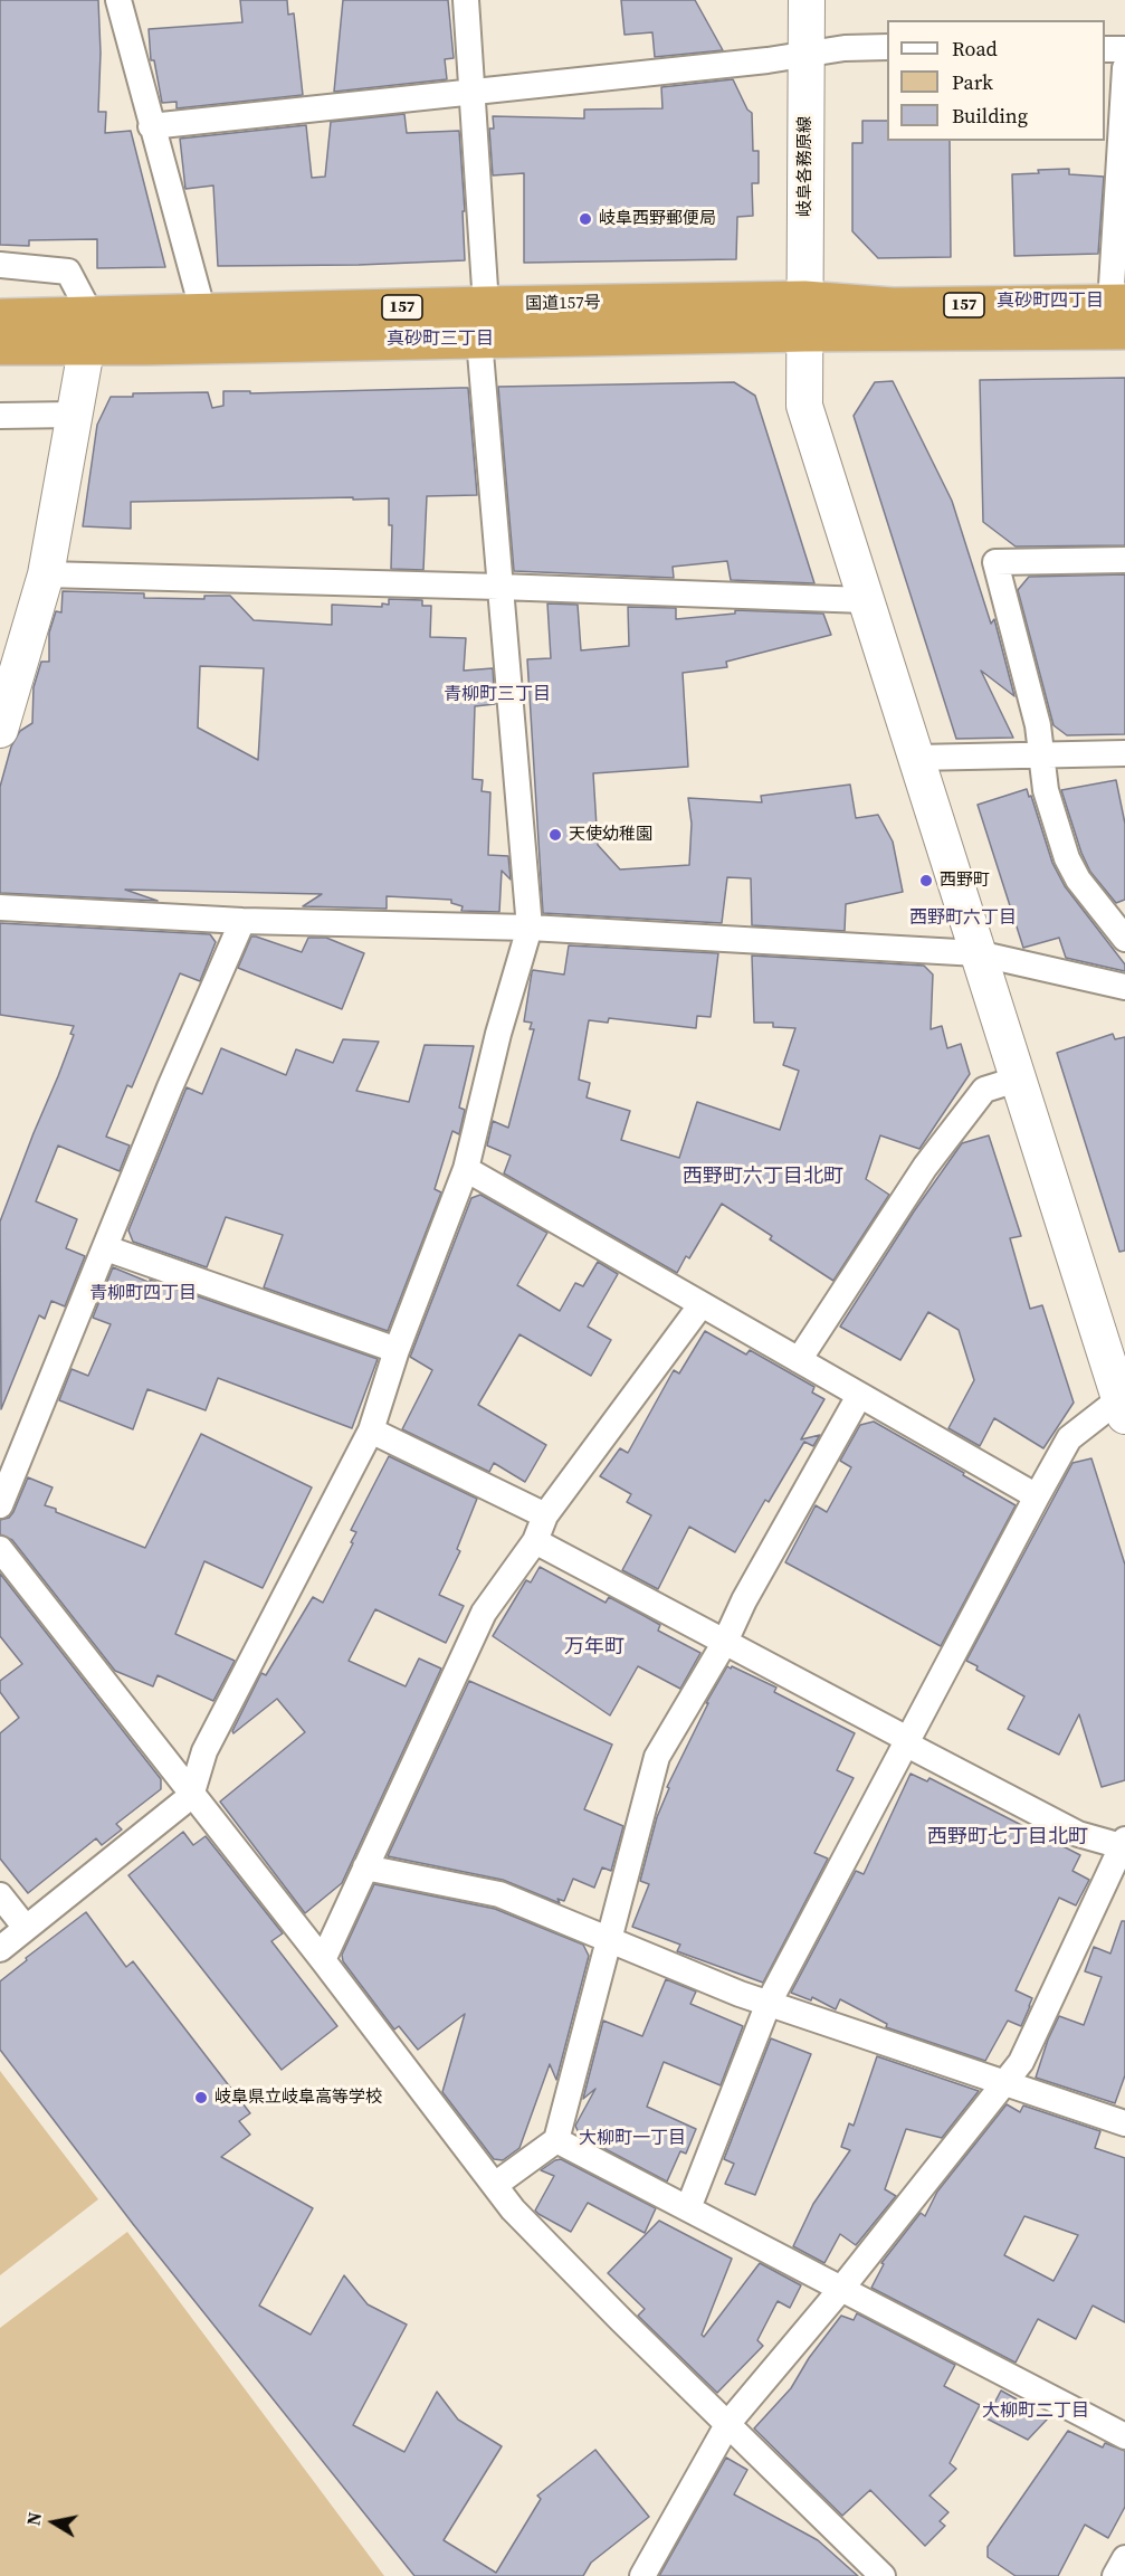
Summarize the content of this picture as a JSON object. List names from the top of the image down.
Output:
{
  "streets": {
    "highway": ["国道157号", "157"],
    "street": ["岐阜各務原線"]
  },
  "crossings": [
    ["岐阜各務原線", "国道157号"]
  ],
  "districts": [
    "真砂町四丁目",
    "真砂町三丁目",
    "青柳町三丁目",
    "西野町六丁目",
    "西野町六丁目北町",
    "青柳町四丁目",
    "万年町",
    "西野町七丁目北町",
    "大柳町一丁目",
    "大柳町二丁目"
  ],
  "places": [
    "岐阜西野郵便局",
    "天使幼稚園",
    "西野町",
    "岐阜県立岐阜高等学校"
  ],
  "legend": ["Road", "Park", "Building"],
  "north": "left"
}
